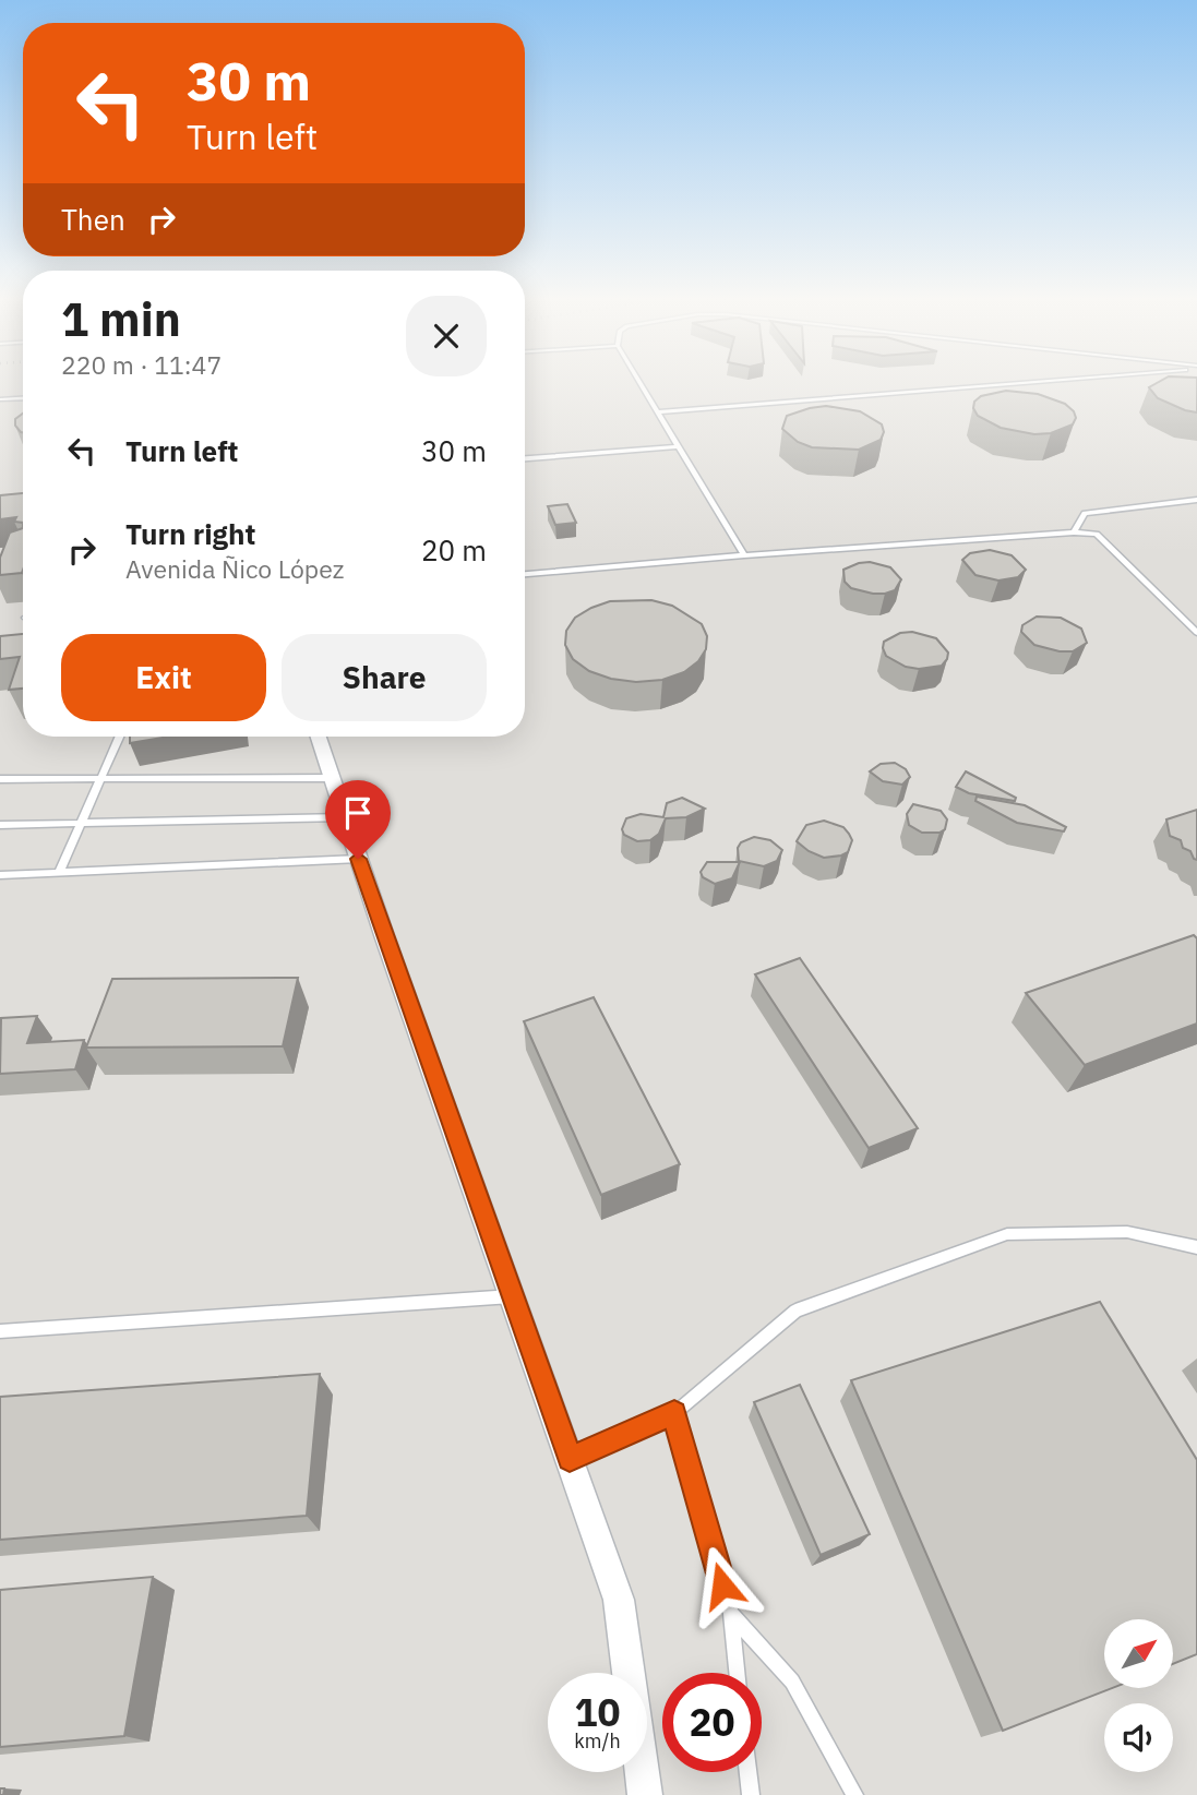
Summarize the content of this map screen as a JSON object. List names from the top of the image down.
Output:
{
  "north": "top right",
  "page": {
    "turn": ["30 m", "Turn left"],
    "then": "Then",
    "heading": ["1 min", "220 m · 11:47"],
    "list": [
      {
        "name": "Turn left",
        "value": "30 m"
      },
      {
        "name": "Turn right",
        "note": "Avenida Ñico López",
        "value": "20 m"
      }
    ],
    "buttons": ["Exit", "Share"],
    "speed": "10 km/h",
    "limit": "20"
  }
}
